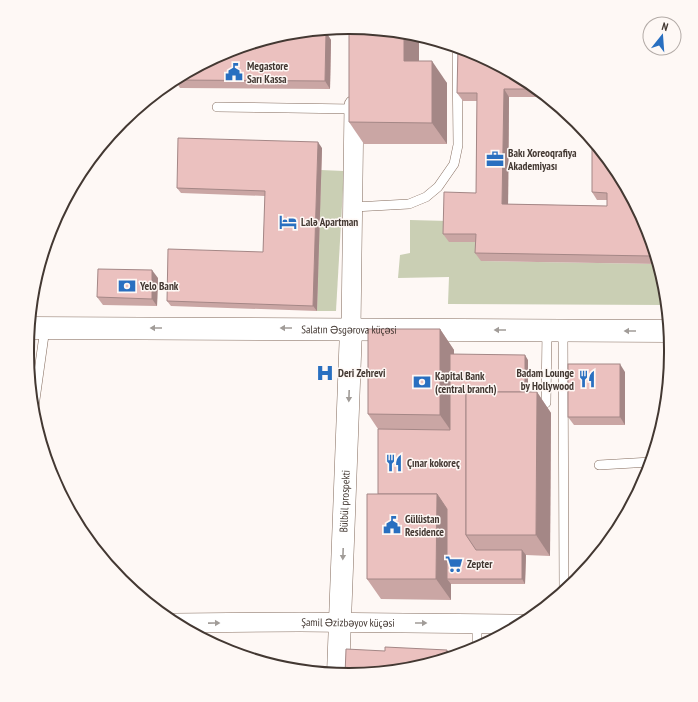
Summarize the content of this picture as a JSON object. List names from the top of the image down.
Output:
{
  "streets": {
    "main road": ["Salatın Əsgərova küçəsi", "Bülbül prospekti"],
    "street": ["Şamil Əzizbəyov küçəsi"]
  },
  "crossings": [
    ["Salatın Əsgərova küçəsi", "Bülbül prospekti"],
    ["Bülbül prospekti", "Şamil Əzizbəyov küçəsi"]
  ],
  "one_way": ["Salatın Əsgərova küçəsi", "Bülbül prospekti", "Şamil Əzizbəyov küçəsi"],
  "places": {
    "public building": ["Megastore Sarı Kassa", "Gülüstan Residence"],
    "office": ["Bakı Xoreoqrafiya Akademiyası"],
    "hotel": ["Lalә Apartman"],
    "bank": ["Yelo Bank", "Kapital Bank (central branch)"],
    "hospital": ["Deri Zehrevi"],
    "restaurant": ["Badam Lounge by Hollywood", "Çınar kokoreç"],
    "supermarket": ["Zepter"]
  },
  "north": "top"
}
